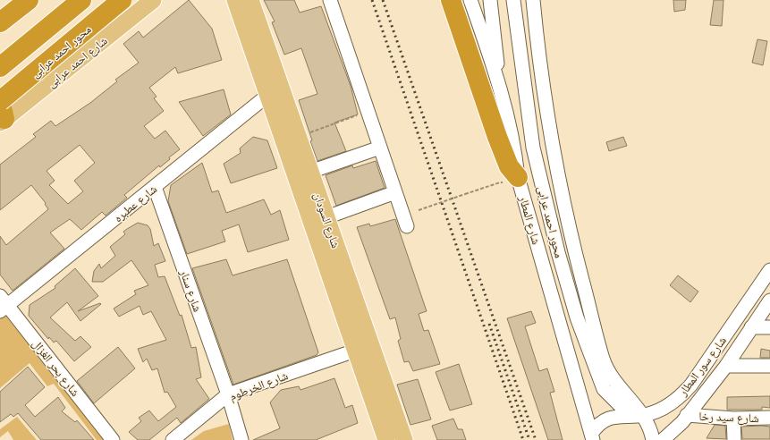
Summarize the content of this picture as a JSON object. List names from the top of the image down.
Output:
{
  "streets": {
    "highway": ["محور احمد عرابى"],
    "main road": ["شارع احمد عرابى", "شارع السودان"],
    "street": [
      "شارع عطبره",
      "شارع المطار",
      "شارع سنار",
      "شارع سور المطار",
      "شارع بحر الغزال",
      "شارع الخرطوم",
      "شارع سيد رخا"
    ]
  },
  "crossings": [
    ["محور احمد عرابى", "شارع احمد عرابى"],
    ["محور احمد عرابى", "شارع سور المطار"],
    ["شارع عطبره", "شارع السودان"],
    ["شارع عطبره", "شارع سنار"],
    ["شارع عطبره", "شارع بحر الغزال"],
    ["شارع السودان", "شارع الخرطوم"],
    ["شارع المطار", "شارع سور المطار"],
    ["شارع سنار", "شارع الخرطوم"],
    ["شارع سور المطار", "شارع سيد رخا"]
  ]
}
